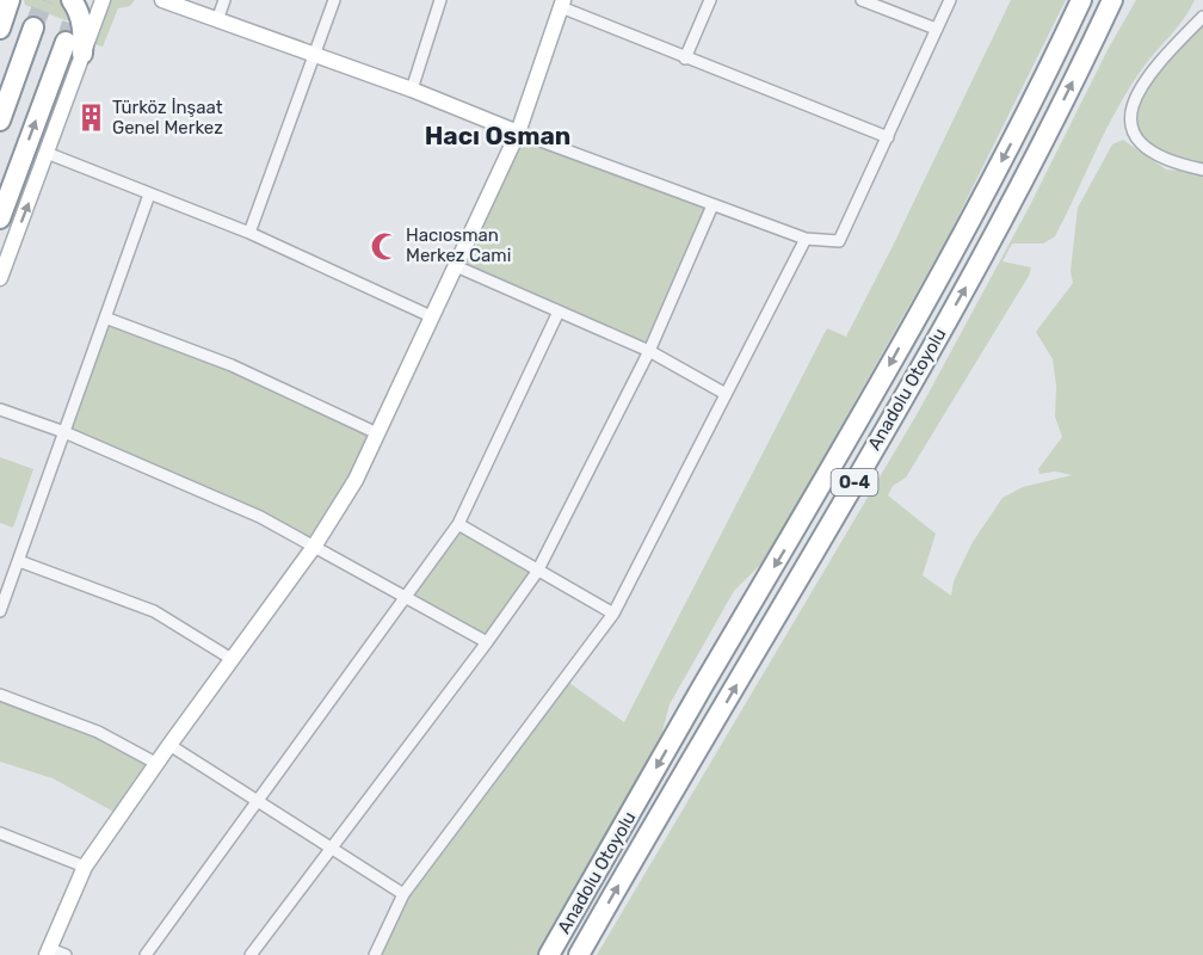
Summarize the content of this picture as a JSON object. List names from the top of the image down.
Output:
{
  "streets": {
    "highway": ["Anadolu Otoyolu", "O-4"]
  },
  "districts": ["Hacı Osman"],
  "places": {
    "building": ["Türköz İnşaat Genel Merkez"],
    "mosque": ["Hacıosman Merkez Cami"]
  }
}
